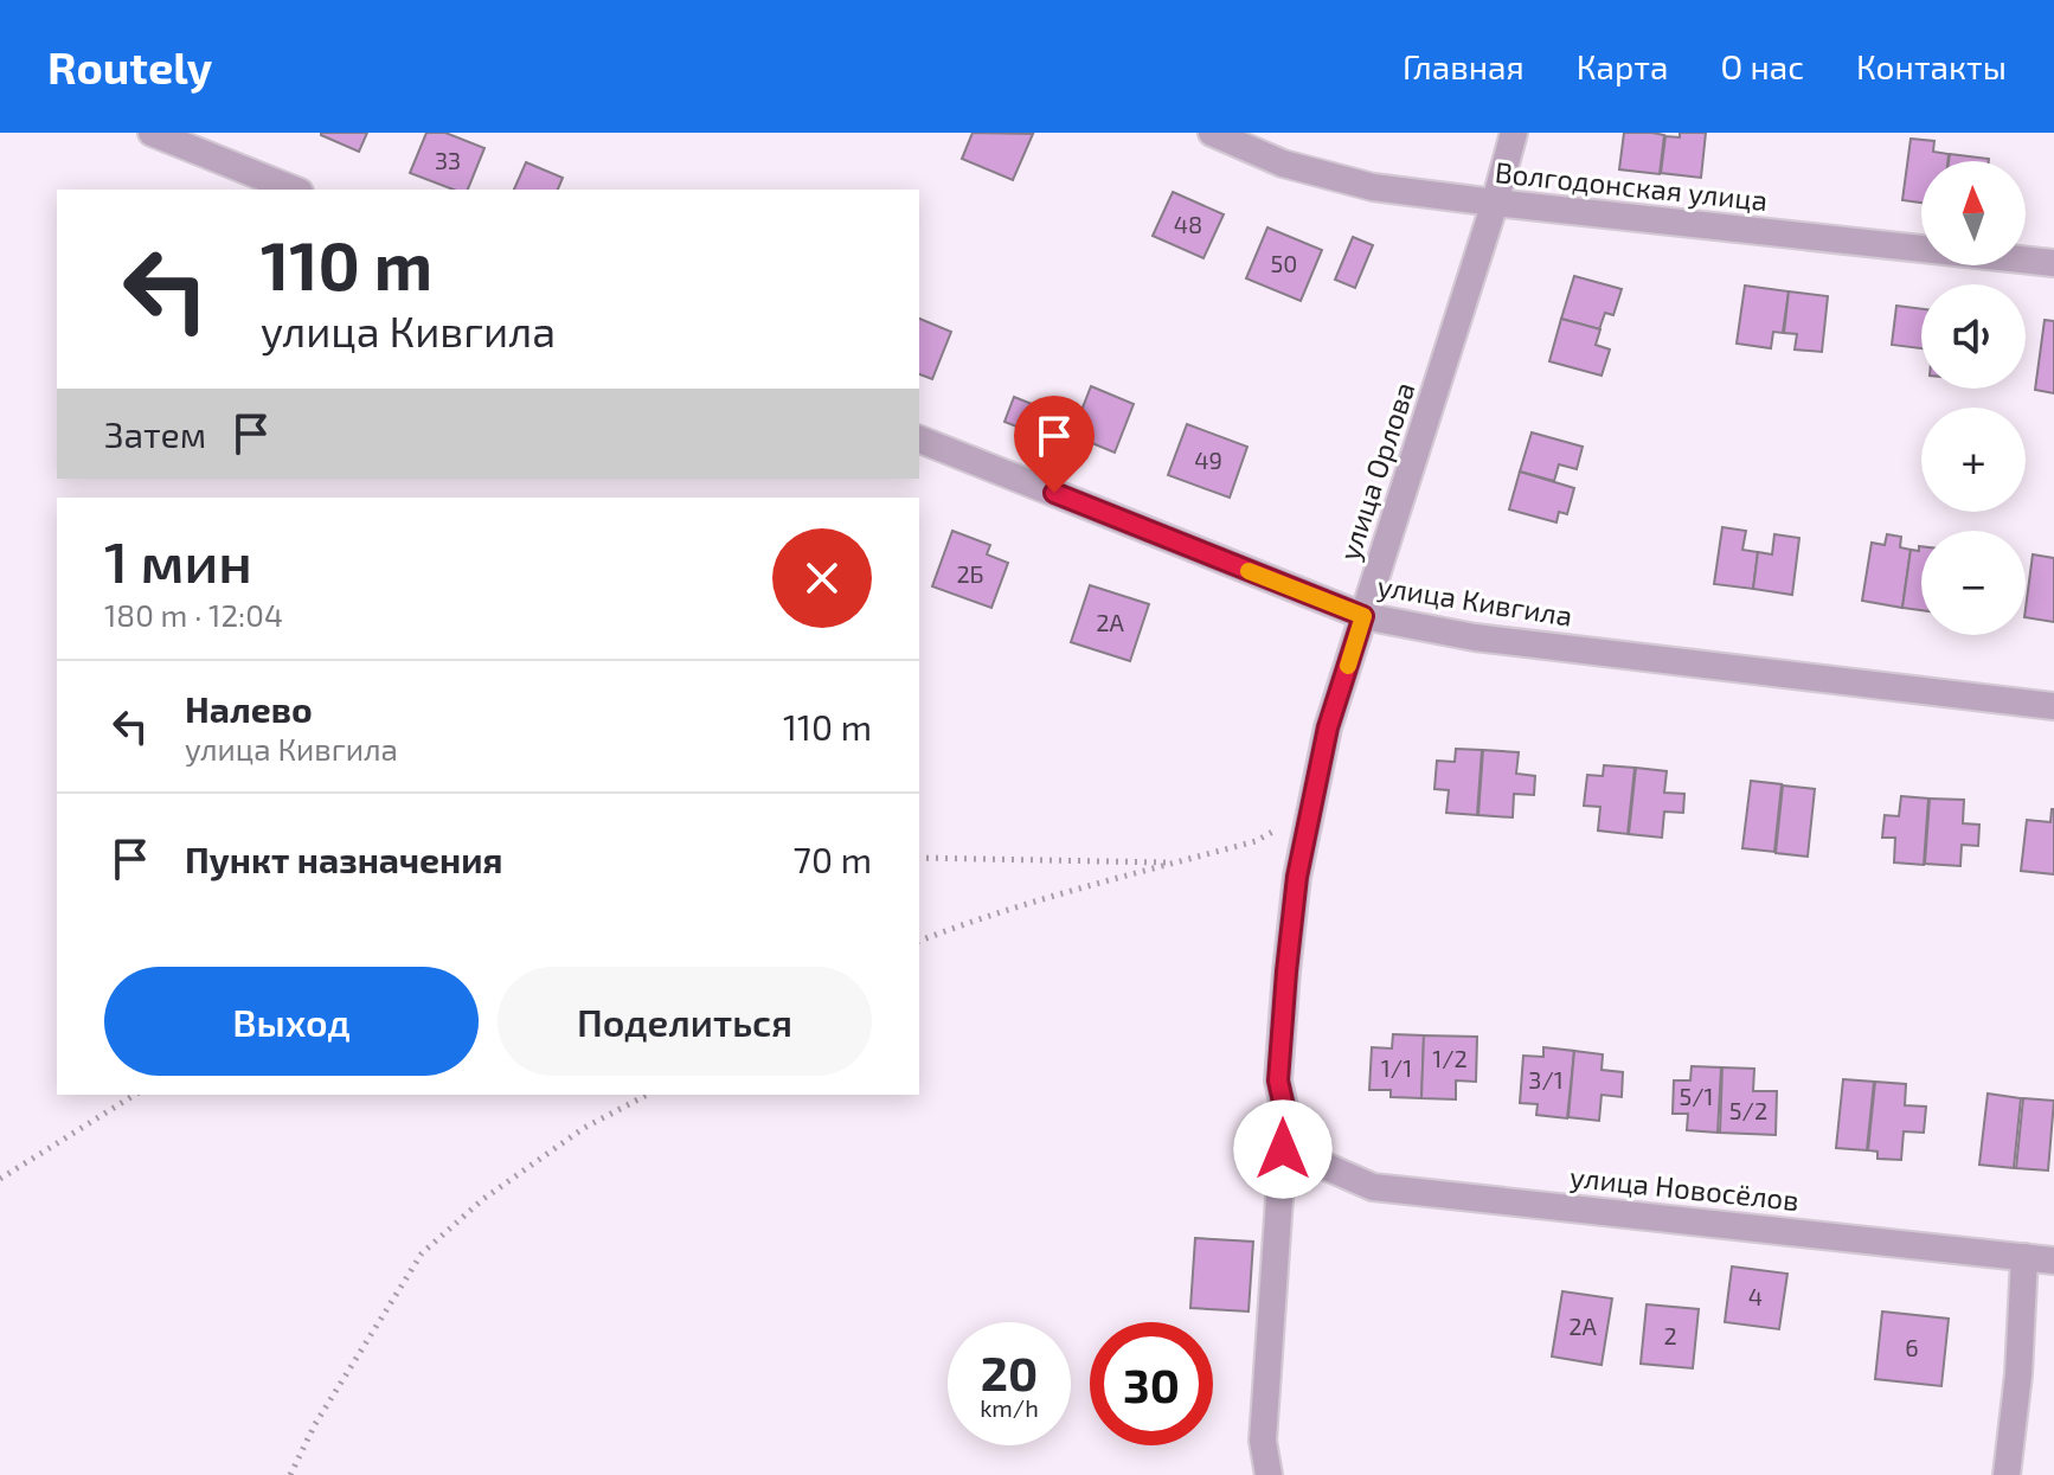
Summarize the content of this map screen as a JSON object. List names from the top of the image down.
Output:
{
  "streets": {
    "street": [
      "Волгодонская улица",
      "улица Орлова",
      "улица Кивгила",
      "улица Новосёлов"
    ]
  },
  "crossings": [
    ["Волгодонская улица", "улица Орлова"],
    ["улица Орлова", "улица Кивгила"],
    ["улица Орлова", "улица Новосёлов"]
  ],
  "house_numbers": [
    "33",
    "48",
    "50",
    "49",
    "2Б",
    "2А",
    "1/2",
    "1/1",
    "3/1",
    "5/1",
    "5/2",
    "4",
    "2А",
    "2",
    "6"
  ],
  "north": "top",
  "page": {
    "header": "Routely",
    "nav": [
      "Главная",
      "Карта",
      "О нас",
      "Контакты"
    ],
    "map_buttons": ["+", "−"],
    "turn": ["110 m", "улица Кивгила"],
    "then": "Затем",
    "heading": ["1 мин", "180 m · 12:04"],
    "list": [
      {
        "name": "Налево",
        "note": "улица Кивгила",
        "value": "110 m"
      },
      {
        "name": "Пункт назначения",
        "value": "70 m"
      }
    ],
    "buttons": ["Выход", "Поделиться"],
    "speed": "20 km/h",
    "limit": "30"
  }
}
